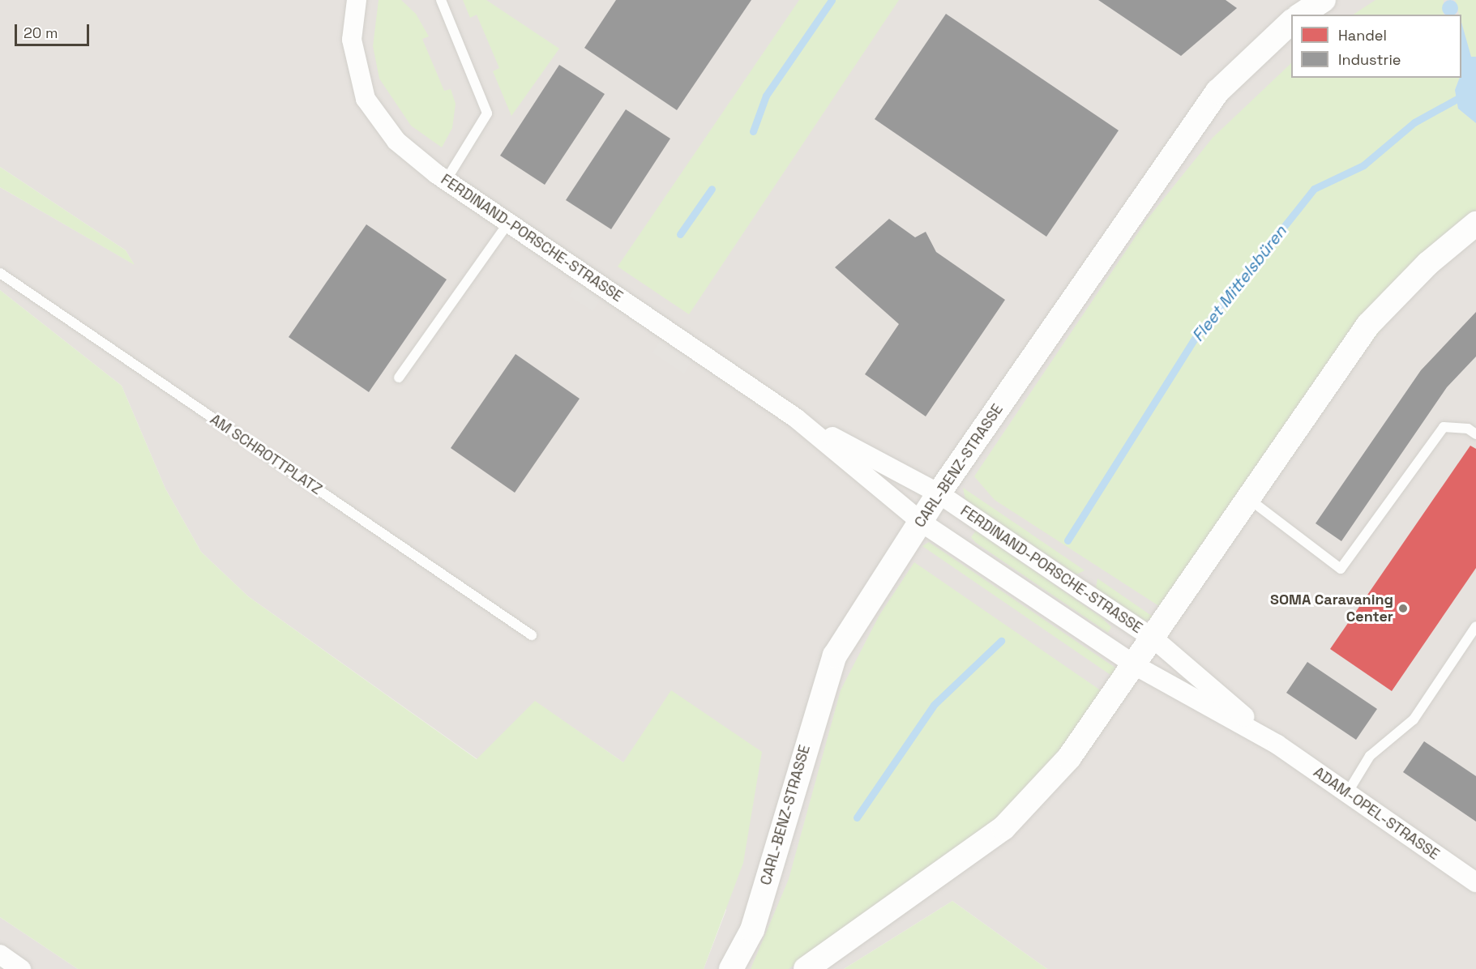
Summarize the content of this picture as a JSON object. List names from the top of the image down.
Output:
{
  "streets": {
    "street": ["FERDINAND-PORSCHE-STRASSE", "CARL-BENZ-STRASSE", "ADAM-OPEL-STRASSE"],
    "lane": ["AM SCHROTTPLATZ"]
  },
  "crossings": [
    ["FERDINAND-PORSCHE-STRASSE", "CARL-BENZ-STRASSE"],
    ["FERDINAND-PORSCHE-STRASSE", "ADAM-OPEL-STRASSE"]
  ],
  "water": ["Fleet Mittelsbüren"],
  "places": ["SOMA Caravaning Center"],
  "legend": ["Handel", "Industrie"],
  "scale_bar": "20 m"
}
